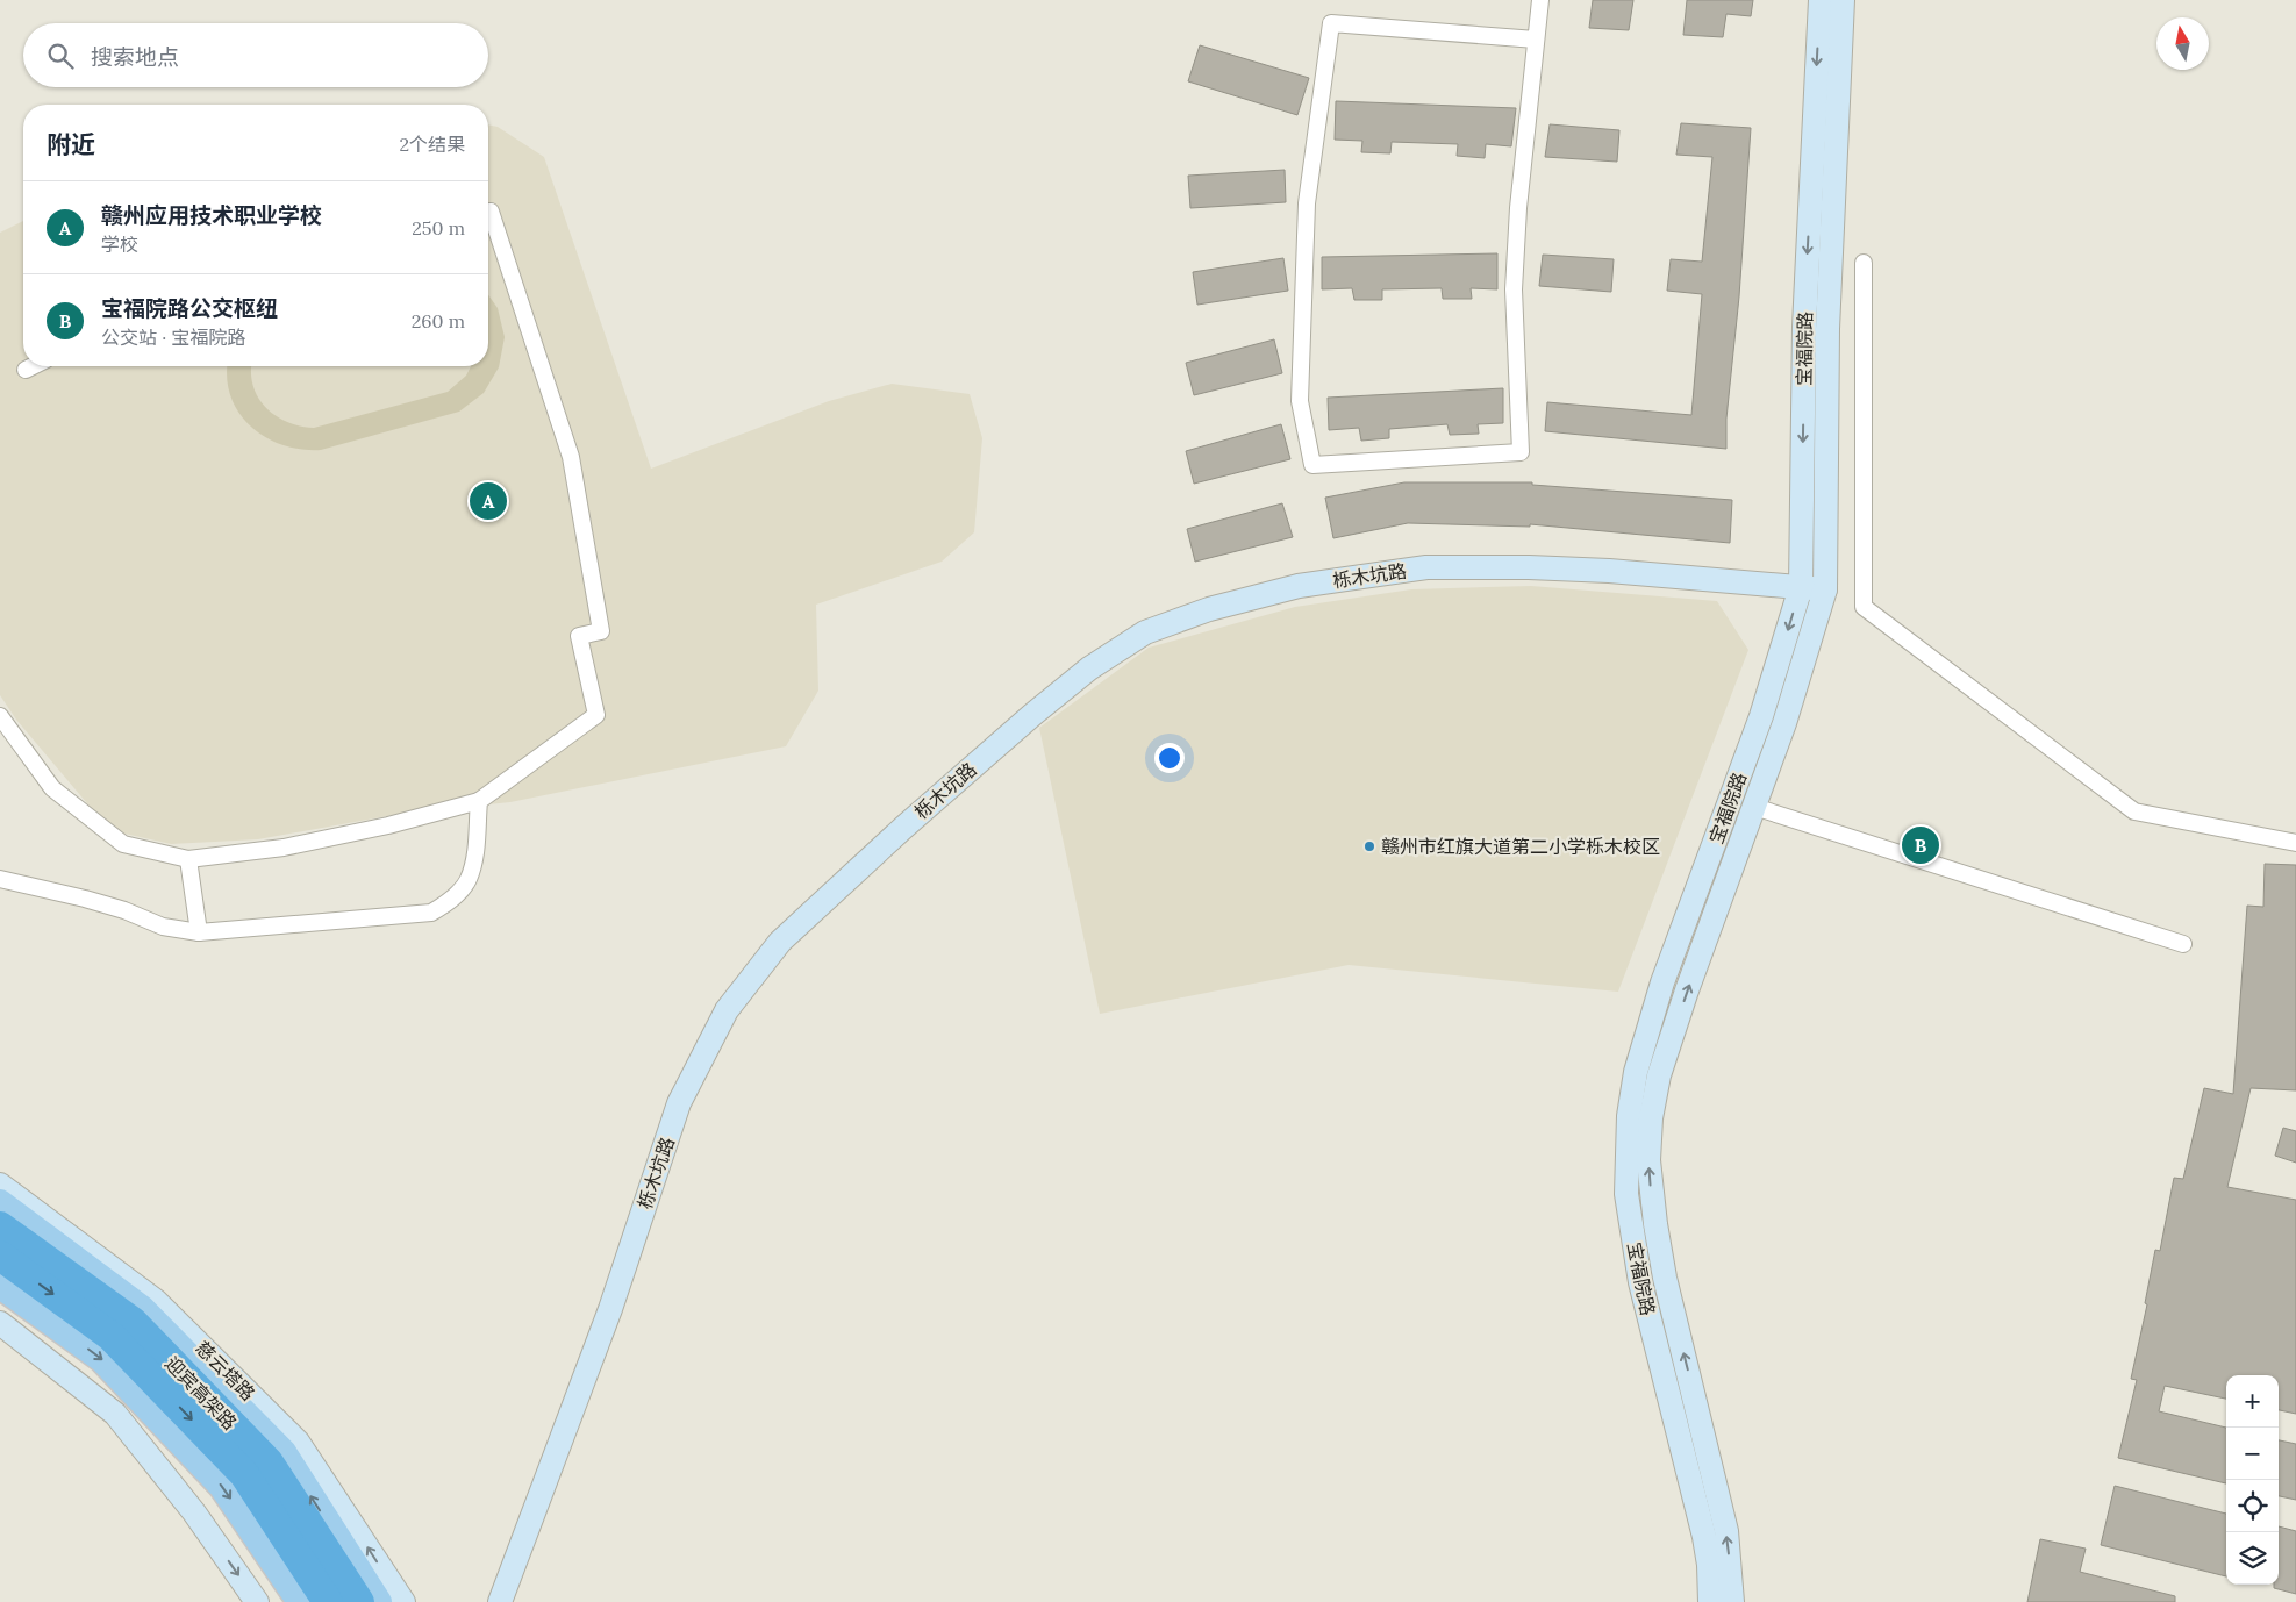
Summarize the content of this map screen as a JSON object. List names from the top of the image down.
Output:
{
  "streets": {
    "highway": ["迎宾高架路"],
    "main road": ["宝福院路", "栎木坑路", "慈云塔路"]
  },
  "crossings": [
    ["宝福院路", "栎木坑路"]
  ],
  "places": ["赣州市红旗大道第二小学栎木校区"],
  "north": "top",
  "page": {
    "search": "搜索地点",
    "heading": ["附近", "2个结果"],
    "list": [
      {
        "mark": "A",
        "name": "赣州应用技术职业学校",
        "note": "学校",
        "value": "250 m"
      },
      {
        "mark": "B",
        "name": "宝福院路公交枢纽",
        "note": "公交站 · 宝福院路",
        "value": "260 m"
      }
    ],
    "pins": ["A", "B"],
    "map_buttons": ["+", "−"]
  }
}
